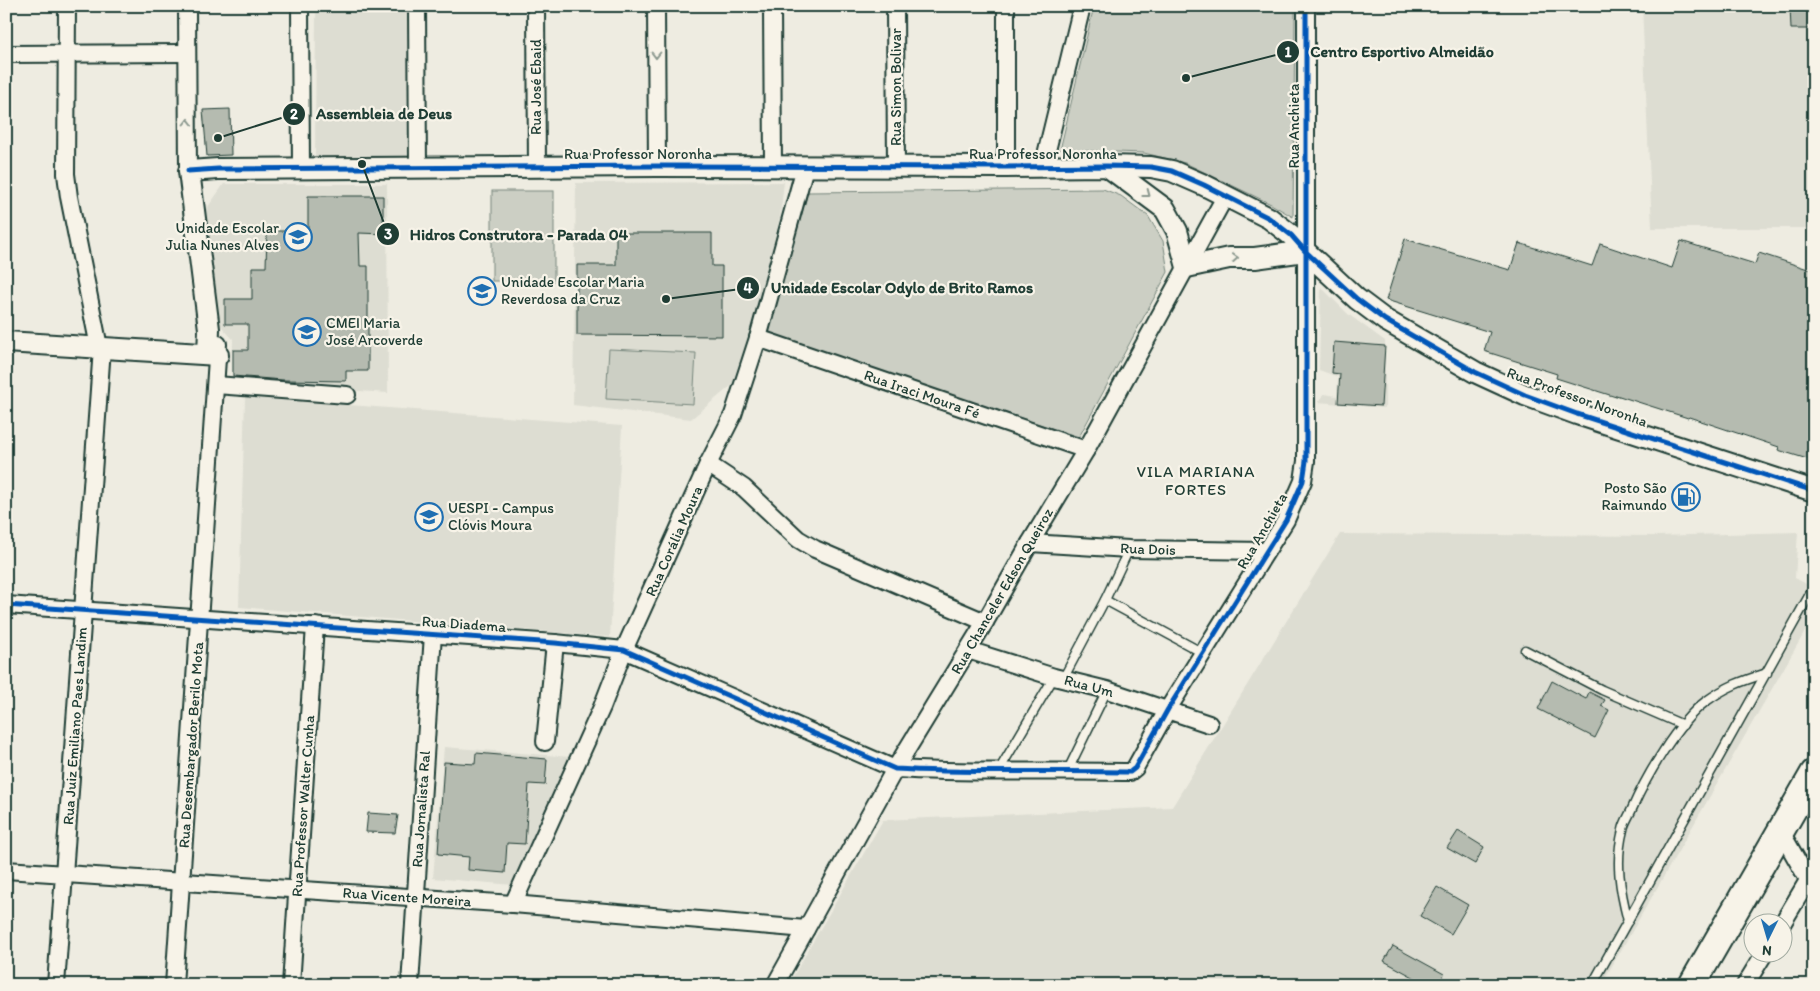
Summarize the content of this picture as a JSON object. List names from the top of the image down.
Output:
{
  "streets": {
    "street": [
      "Rua José Ebaid",
      "Rua Simon Bolivar",
      "Rua Anchieta",
      "Rua Professor Noronha",
      "Rua Iraci Moura Fé",
      "Rua Corália Moura",
      "Rua Dois",
      "Rua Chanceler Edson Queiroz",
      "Rua Diadema",
      "Rua Um",
      "Rua Juiz Emiliano Paes Landim",
      "Rua Desembargador Berilo Mota",
      "Rua Professor Walter Cunha",
      "Rua Jornalista Ral",
      "Rua Vicente Moreira"
    ]
  },
  "crossings": [
    ["Rua José Ebaid", "Rua Professor Noronha"],
    ["Rua Simon Bolivar", "Rua Professor Noronha"],
    ["Rua Anchieta", "Rua Professor Noronha"],
    ["Rua Anchieta", "Rua Dois"],
    ["Rua Anchieta", "Rua Chanceler Edson Queiroz"],
    ["Rua Anchieta", "Rua Diadema"],
    ["Rua Anchieta", "Rua Um"],
    ["Rua Professor Noronha", "Rua Corália Moura"],
    ["Rua Professor Noronha", "Rua Chanceler Edson Queiroz"],
    ["Rua Professor Noronha", "Rua Desembargador Berilo Mota"],
    ["Rua Iraci Moura Fé", "Rua Corália Moura"],
    ["Rua Iraci Moura Fé", "Rua Chanceler Edson Queiroz"],
    ["Rua Corália Moura", "Rua Diadema"],
    ["Rua Corália Moura", "Rua Vicente Moreira"],
    ["Rua Dois", "Rua Chanceler Edson Queiroz"],
    ["Rua Chanceler Edson Queiroz", "Rua Diadema"],
    ["Rua Chanceler Edson Queiroz", "Rua Um"],
    ["Rua Chanceler Edson Queiroz", "Rua Vicente Moreira"],
    ["Rua Diadema", "Rua Juiz Emiliano Paes Landim"],
    ["Rua Diadema", "Rua Desembargador Berilo Mota"],
    ["Rua Diadema", "Rua Professor Walter Cunha"],
    ["Rua Diadema", "Rua Jornalista Ral"],
    ["Rua Juiz Emiliano Paes Landim", "Rua Vicente Moreira"],
    ["Rua Desembargador Berilo Mota", "Rua Vicente Moreira"],
    ["Rua Professor Walter Cunha", "Rua Vicente Moreira"],
    ["Rua Jornalista Ral", "Rua Vicente Moreira"]
  ],
  "districts": ["VILA MARIANA FORTES"],
  "places": {
    "other": [
      "Centro Esportivo Almeidão",
      "Assembleia de Deus",
      "Hidros Construtora - Parada 04",
      "Unidade Escolar Odylo de Brito Ramos"
    ],
    "school or university": [
      "Unidade Escolar Julia Nunes Alves",
      "Unidade Escolar Maria Reverdosa da Cruz",
      "CMEI Maria José Arcoverde",
      "UESPI - Campus Clóvis Moura"
    ],
    "fuel station": ["Posto São Raimundo"]
  },
  "north": "bottom"
}
